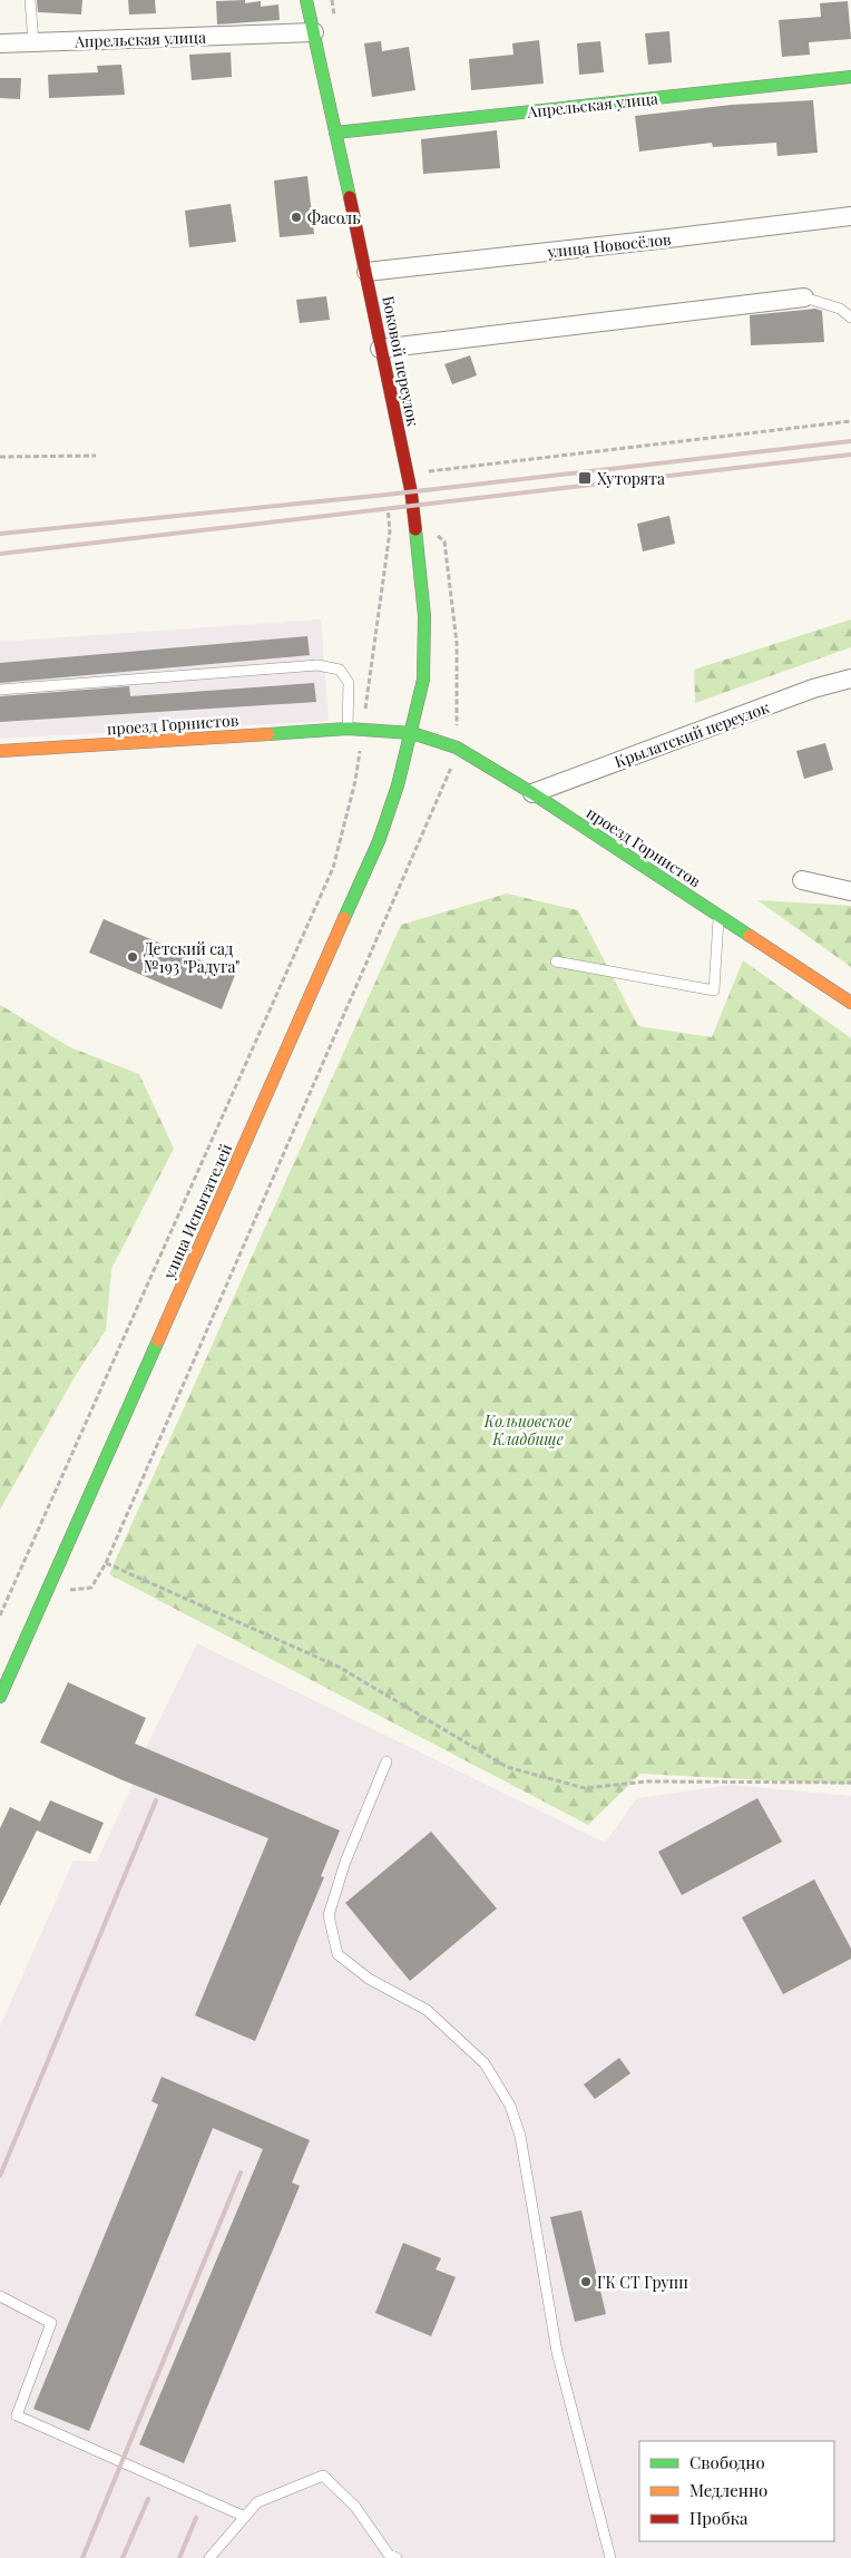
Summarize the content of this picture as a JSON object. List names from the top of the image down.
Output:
{
  "streets": {
    "main road": [
      "Апрельская улица",
      "Боковой переулок",
      "проезд Горнистов",
      "улица Испытателей"
    ],
    "street": ["улица Новосёлов", "Крылатский переулок"]
  },
  "crossings": [
    ["Апрельская улица", "Боковой переулок"],
    ["улица Новосёлов", "Боковой переулок"],
    ["Боковой переулок", "проезд Горнистов"],
    ["Боковой переулок", "улица Испытателей"],
    ["проезд Горнистов", "Крылатский переулок"],
    ["проезд Горнистов", "улица Испытателей"]
  ],
  "parks": ["Кольцовское Кладбище"],
  "places": {
    "other": ["Фасоль", "Детский сад №193 \"Радуга\"", "ГК СТ Групп"],
    "transit": ["Хуторята"]
  },
  "legend": ["Свободно", "Медленно", "Пробка"]
}
